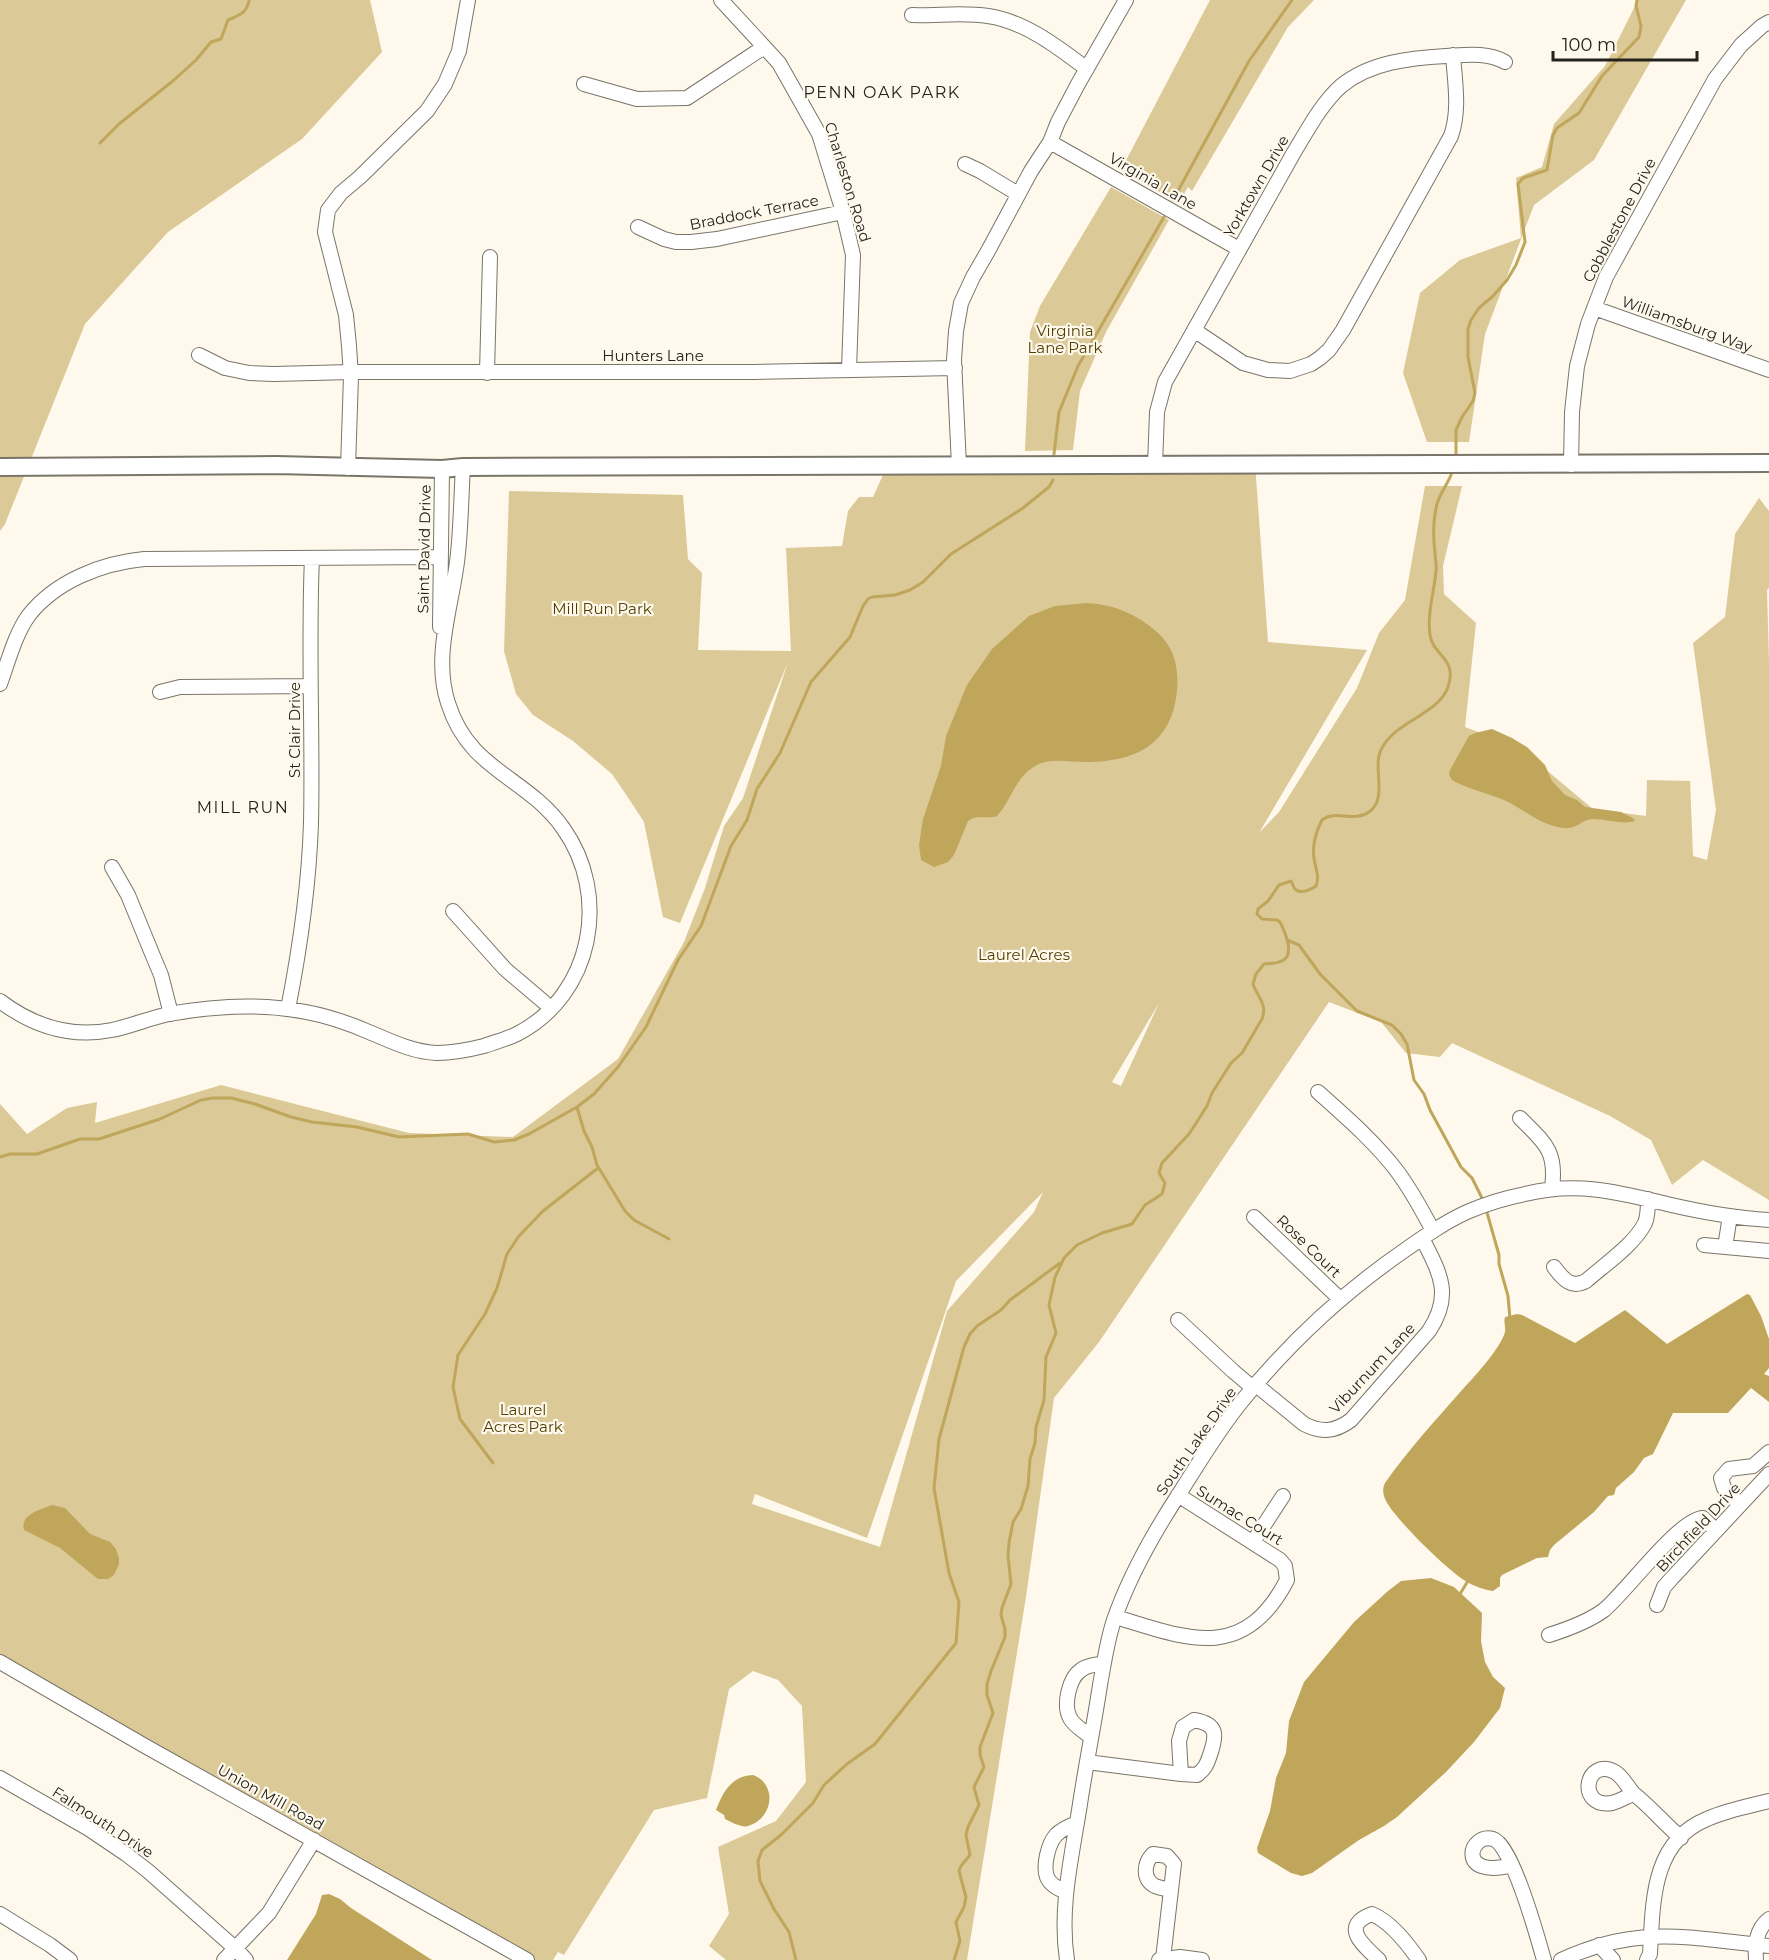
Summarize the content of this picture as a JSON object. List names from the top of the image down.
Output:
{
  "streets": {
    "street": [
      "Virginia Lane",
      "Charleston Road",
      "Yorktown Drive",
      "Braddock Terrace",
      "Cobblestone Drive",
      "Williamsburg Way",
      "Hunters Lane",
      "Saint David Drive",
      "St Clair Drive",
      "Rose Court",
      "Viburnum Lane",
      "South Lake Drive",
      "Sumac Court",
      "Birchfield Drive",
      "Union Mill Road",
      "Falmouth Drive"
    ]
  },
  "crossings": [
    ["Virginia Lane", "Yorktown Drive"],
    ["Charleston Road", "Braddock Terrace"],
    ["Charleston Road", "Hunters Lane"],
    ["Cobblestone Drive", "Williamsburg Way"],
    ["Rose Court", "South Lake Drive"],
    ["Viburnum Lane", "South Lake Drive"],
    ["South Lake Drive", "Sumac Court"]
  ],
  "districts": ["PENN OAK PARK", "MILL RUN"],
  "parks": [
    "Virginia Lane Park",
    "Mill Run Park",
    "Laurel Acres",
    "Laurel Acres Park"
  ],
  "scale_bar": "100 m"
}
